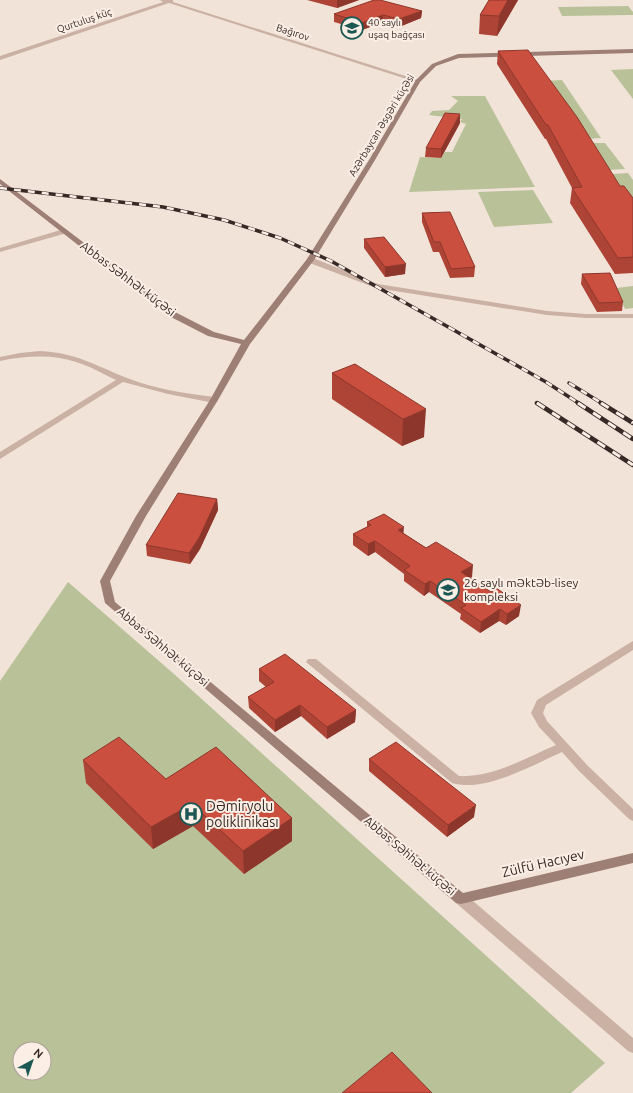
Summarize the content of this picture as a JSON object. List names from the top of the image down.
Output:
{
  "streets": {
    "main road": ["Azərbaycan əsgəri küçəsi", "Abbas Səhhət küçəsi", "Zülfü Hacıyev"],
    "street": ["Qurtuluş küç", "Bağırov"]
  },
  "crossings": [
    ["Qurtuluş küç", "Bağırov"],
    ["Bağırov", "Azərbaycan əsgəri küçəsi"],
    ["Azərbaycan əsgəri küçəsi", "Abbas Səhhət küçəsi"],
    ["Abbas Səhhət küçəsi", "Zülfü Hacıyev"]
  ],
  "places": {
    "school or university": ["40 saylı uşaq bağçası", "26 saylı məktəb-lisey kompleksi"],
    "hospital": ["Dəmiryolu poliklinikası"]
  },
  "north": "top right"
}
